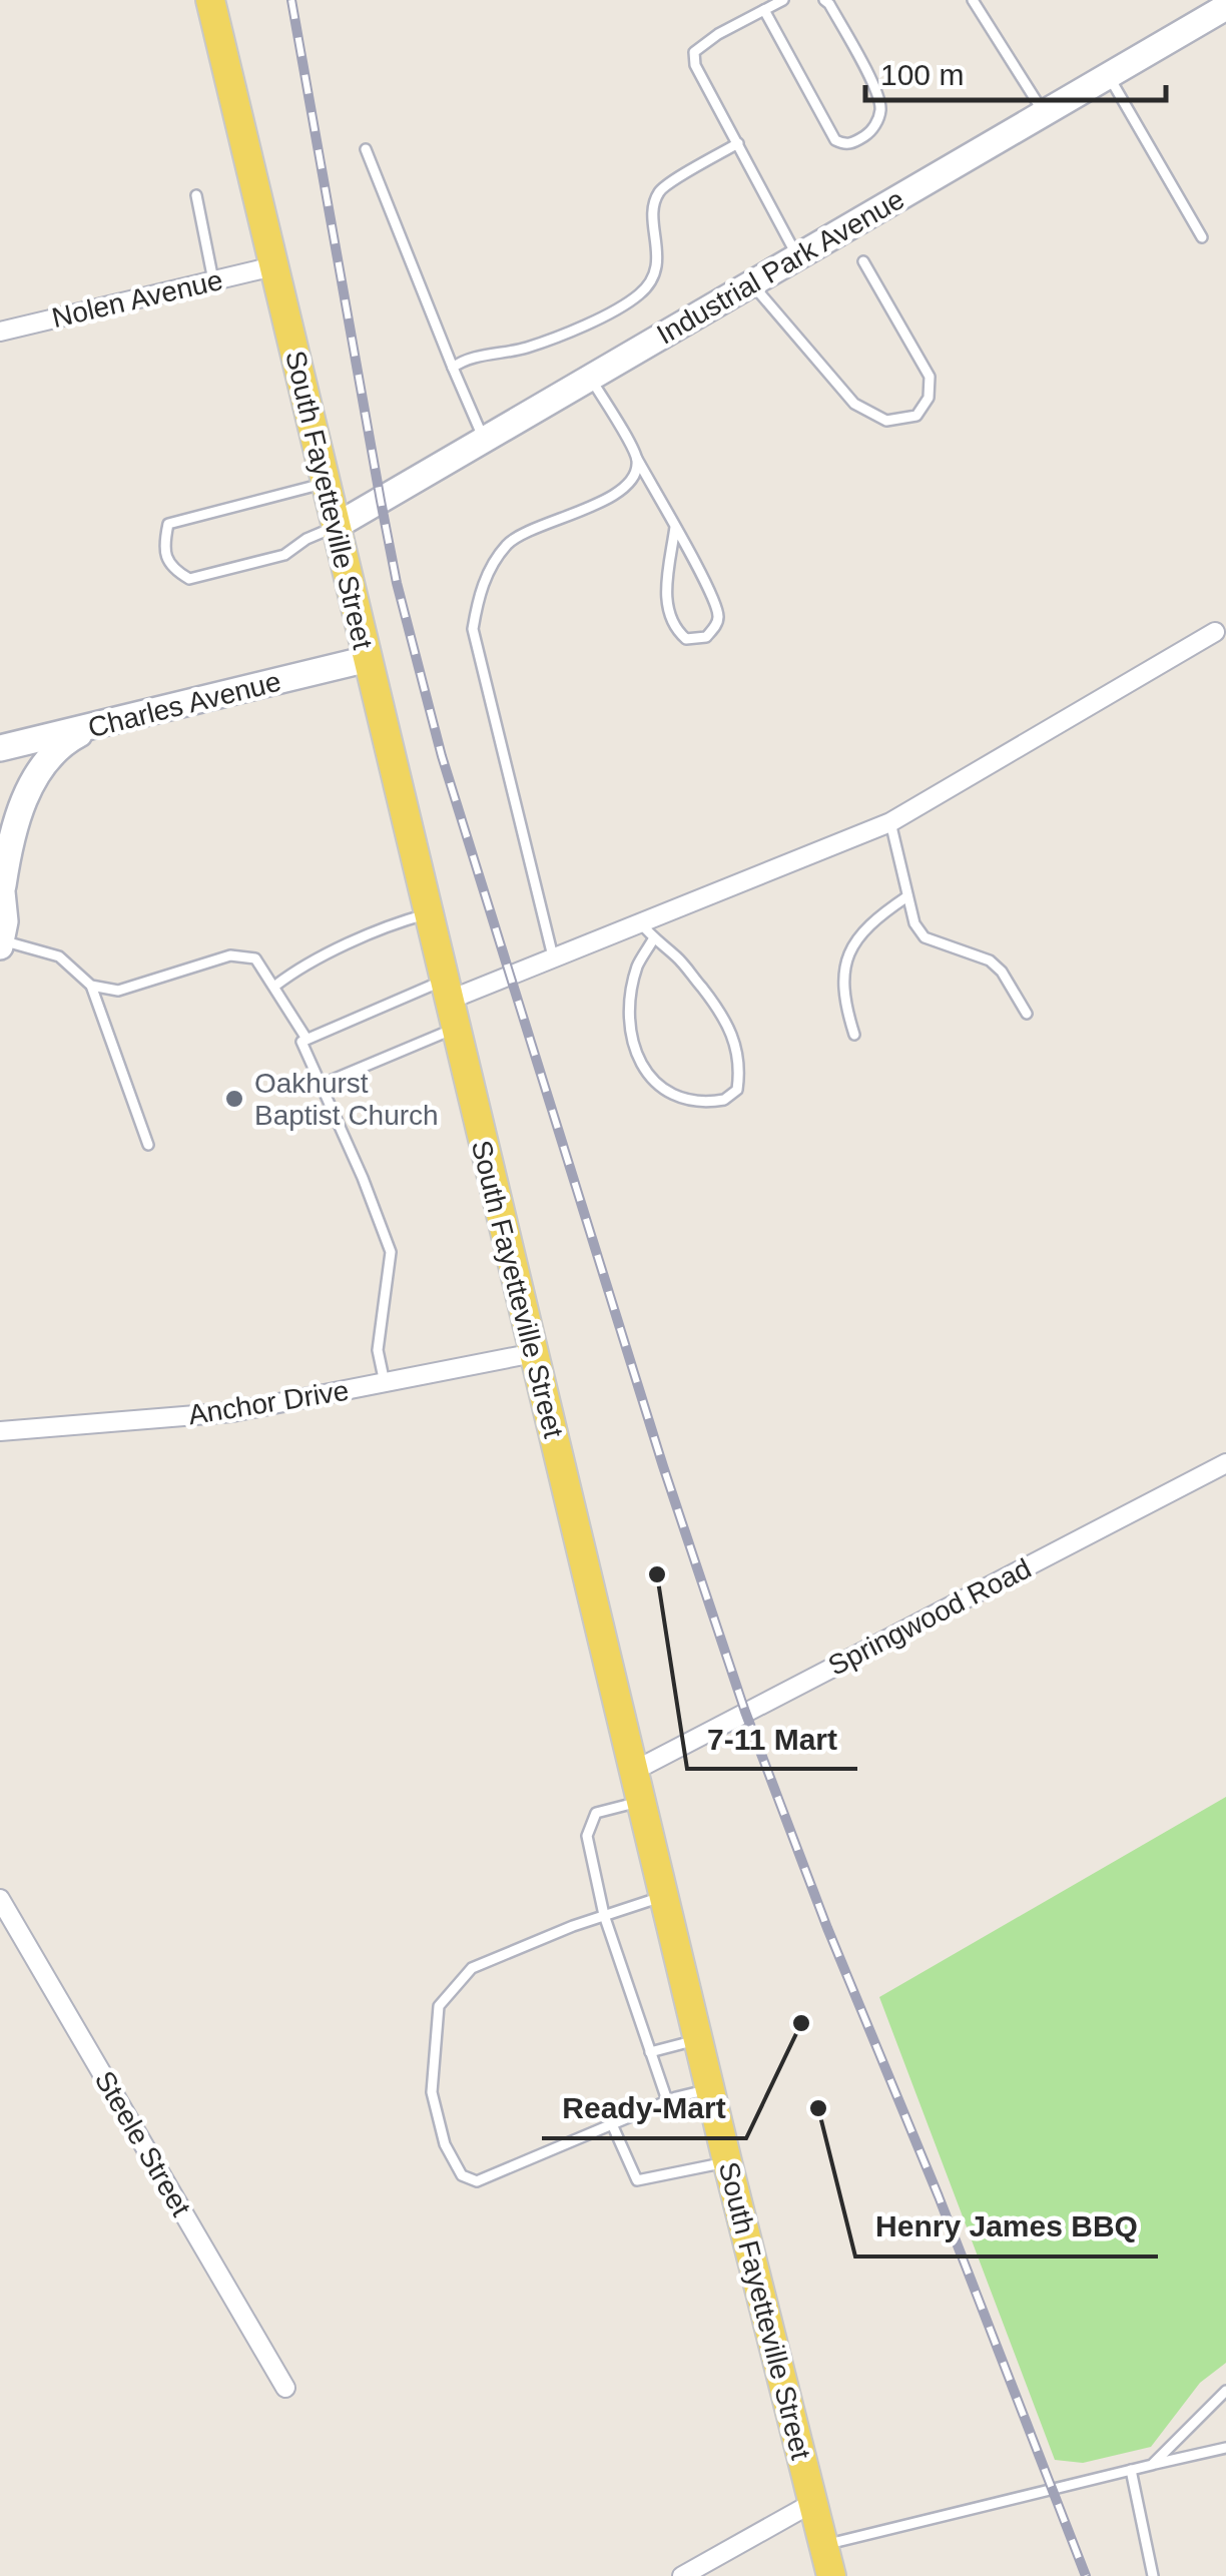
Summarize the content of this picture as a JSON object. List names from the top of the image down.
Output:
{
  "streets": {
    "main road": ["South Fayetteville Street"],
    "street": [
      "Industrial Park Avenue",
      "Nolen Avenue",
      "Charles Avenue",
      "Anchor Drive",
      "Springwood Road",
      "Steele Street"
    ]
  },
  "crossings": [
    ["Industrial Park Avenue", "South Fayetteville Street"],
    ["Nolen Avenue", "South Fayetteville Street"],
    ["South Fayetteville Street", "Charles Avenue"],
    ["South Fayetteville Street", "Anchor Drive"],
    ["South Fayetteville Street", "Springwood Road"]
  ],
  "places": [
    "Oakhurst Baptist Church",
    "7-11 Mart",
    "Ready-Mart",
    "Henry James BBQ"
  ],
  "scale_bar": "100 m"
}
